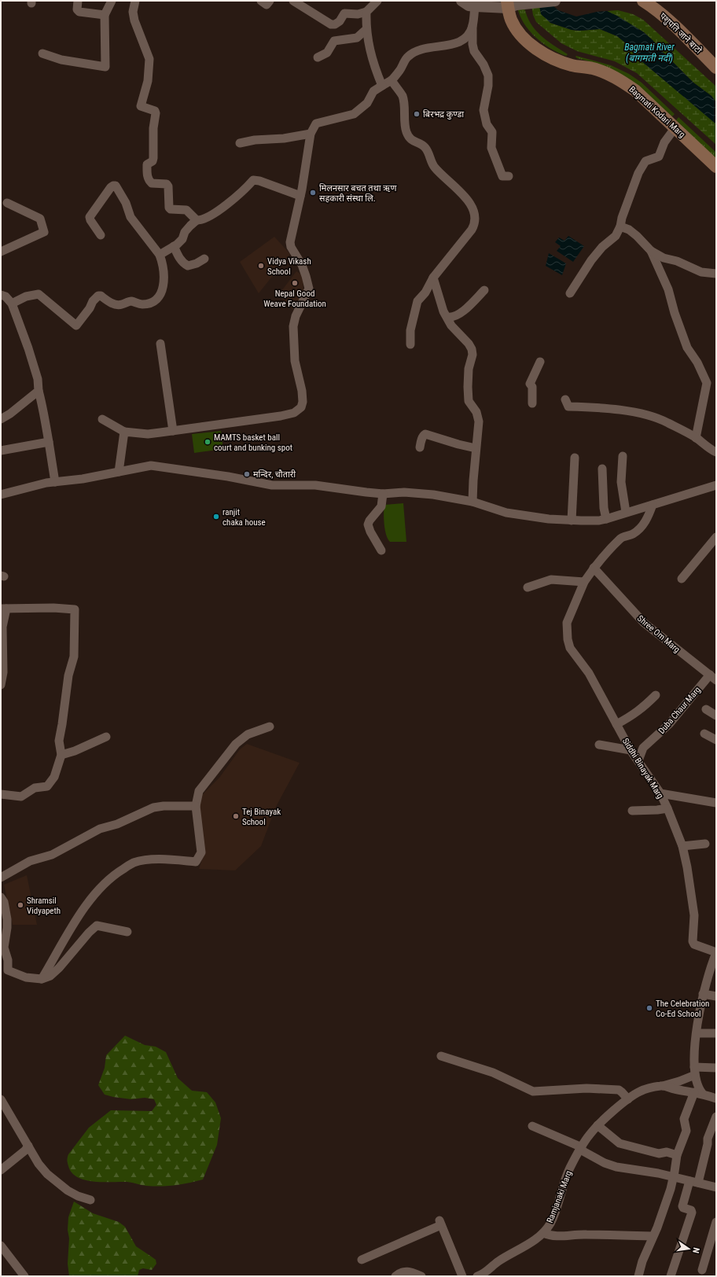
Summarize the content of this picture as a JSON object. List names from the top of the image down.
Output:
{
  "streets": {
    "main road": ["पशुपति जाने बाटो", "Bagmati Kodari Marg"],
    "street": [
      "Shree Om Marg",
      "Duba Chaur Marg",
      "Siddhi Binayak Marg",
      "Ramjanaki Marg"
    ]
  },
  "crossings": [
    ["Shree Om Marg", "Duba Chaur Marg"],
    ["Shree Om Marg", "Siddhi Binayak Marg"],
    ["Duba Chaur Marg", "Siddhi Binayak Marg"]
  ],
  "water": ["Bagmati River (बागमती नदी)"],
  "places": [
    "बिरभद्र कुण्डा",
    "मिलनसार बचत तथा ऋण सहकारी संस्था लि.",
    "Vidya Vikash School",
    "Nepal Good Weave Foundation",
    "MAMTS basket ball court and bunking spot",
    "मन्दिर, चौतारी",
    "ranjit chaka house",
    "Tej Binayak School",
    "Shramsil Vidyapeth",
    "The Celebration Co-Ed School"
  ],
  "north": "right"
}
